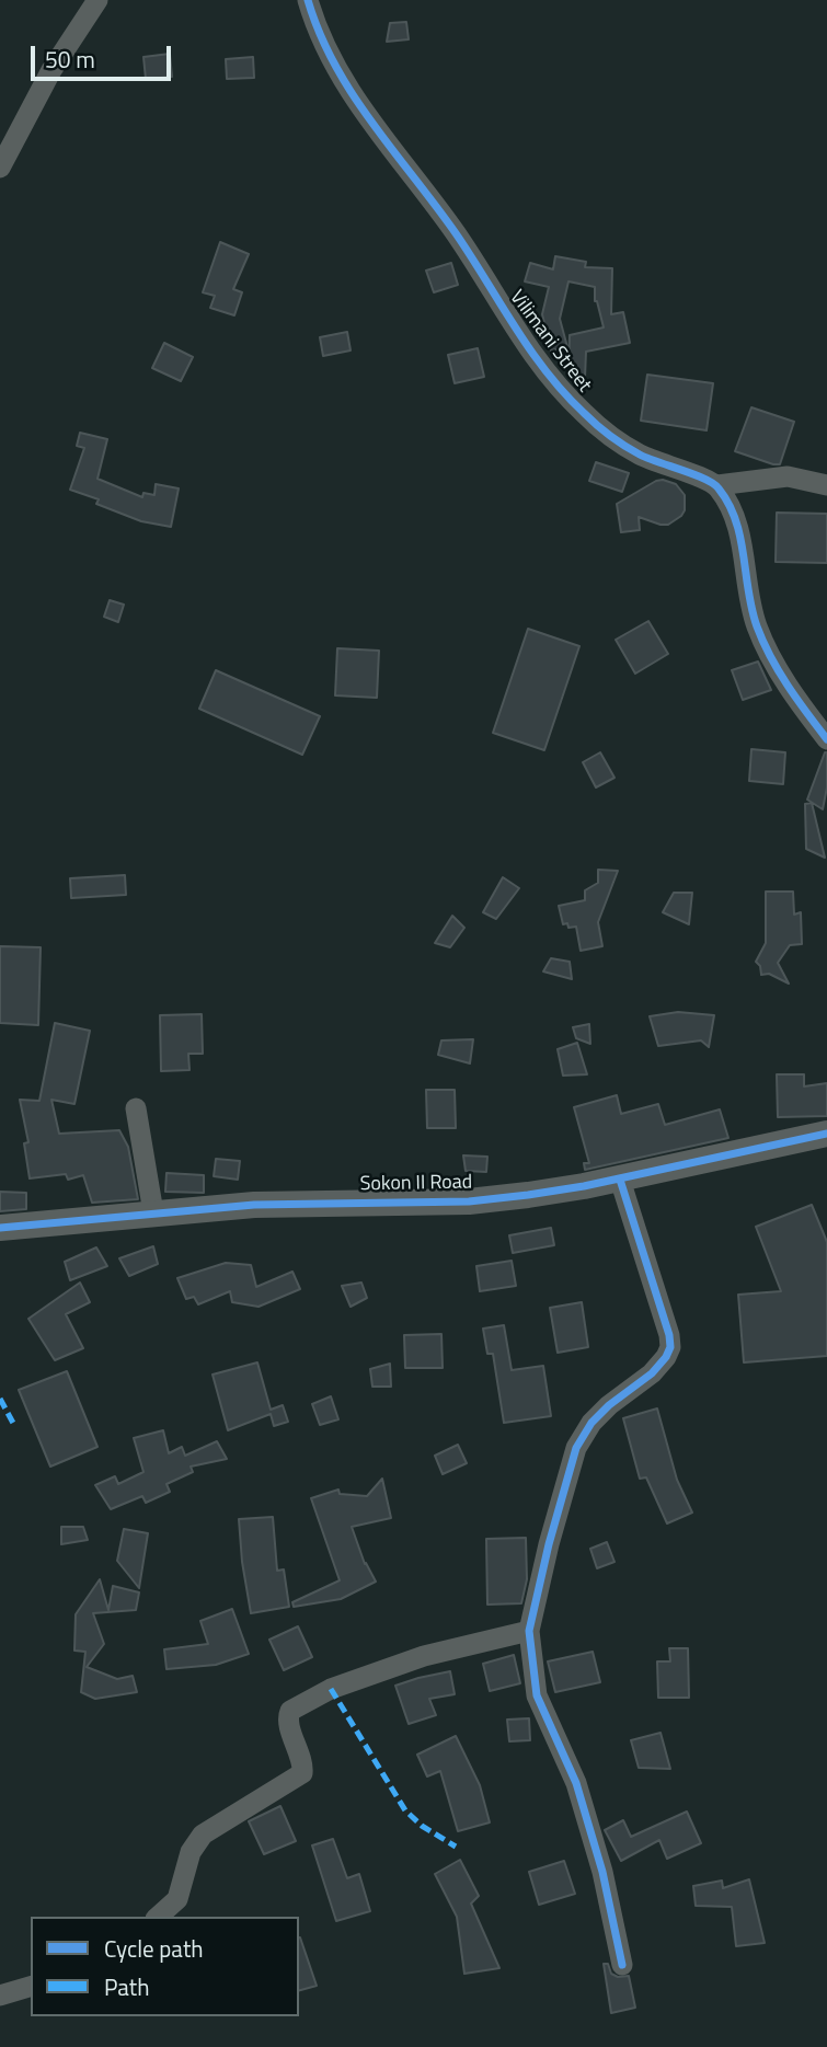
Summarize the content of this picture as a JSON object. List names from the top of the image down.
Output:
{
  "streets": {
    "street": ["Vilimani Street", "Sokon II Road"]
  },
  "legend": ["Cycle path", "Path"],
  "scale_bar": "50 m"
}
